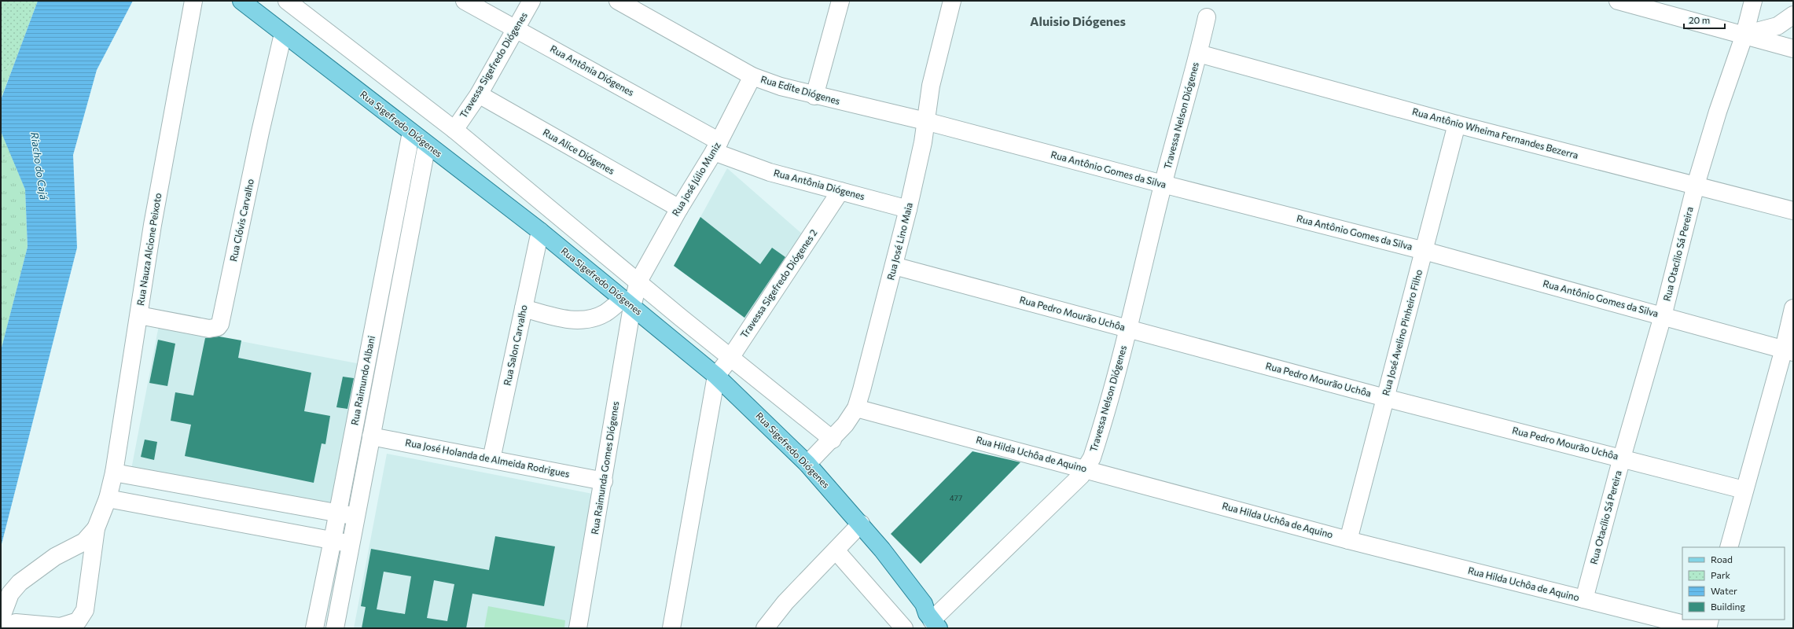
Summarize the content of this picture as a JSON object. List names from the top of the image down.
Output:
{
  "streets": {
    "main road": ["Rua Sigefredo Diógenes"],
    "street": [
      "Travessa Sigefredo Diógenes",
      "Rua Antônia Diógenes",
      "Rua Edite Diógenes",
      "Travessa Nelson Diógenes",
      "Rua Antônio Wheima Fernandes Bezerra",
      "Rua Alice Diógenes",
      "Rua Antônio Gomes da Silva",
      "Rua josé Júlio Muniz",
      "Rua Clóvis Carvalho",
      "Rua José Lino Maia",
      "Rua Nauza Alcione Peixoto",
      "Rua Otacílio Sá Pereira",
      "Travessa Sigefredo Diógenes 2",
      "Rua Pedro Mourão Uchôa",
      "Rua José Avelino Pinheiro Filho",
      "Rua Salon Carvalho",
      "Rua Raimundo Albani",
      "Rua Hilda Uchôa de Aquino",
      "Rua José Holanda de Almeida Rodrigues",
      "Rua Raimunda Gomes Diógenes"
    ]
  },
  "crossings": [
    ["Travessa Sigefredo Diógenes", "Rua Antônia Diógenes"],
    ["Travessa Sigefredo Diógenes", "Rua Alice Diógenes"],
    ["Rua Antônia Diógenes", "Rua josé Júlio Muniz"],
    ["Rua Antônia Diógenes", "Rua José Lino Maia"],
    ["Rua Antônia Diógenes", "Travessa Sigefredo Diógenes 2"],
    ["Rua Edite Diógenes", "Rua Antônio Gomes da Silva"],
    ["Rua Edite Diógenes", "Rua josé Júlio Muniz"],
    ["Rua Edite Diógenes", "Rua José Lino Maia"],
    ["Travessa Nelson Diógenes", "Rua Sigefredo Diógenes"],
    ["Travessa Nelson Diógenes", "Rua Antônio Wheima Fernandes Bezerra"],
    ["Travessa Nelson Diógenes", "Rua Antônio Gomes da Silva"],
    ["Travessa Nelson Diógenes", "Rua Pedro Mourão Uchôa"],
    ["Travessa Nelson Diógenes", "Rua Hilda Uchôa de Aquino"],
    ["Rua Sigefredo Diógenes", "Rua josé Júlio Muniz"],
    ["Rua Sigefredo Diógenes", "Rua Clóvis Carvalho"],
    ["Rua Sigefredo Diógenes", "Rua José Lino Maia"],
    ["Rua Sigefredo Diógenes", "Travessa Sigefredo Diógenes 2"],
    ["Rua Sigefredo Diógenes", "Rua Salon Carvalho"],
    ["Rua Sigefredo Diógenes", "Rua Raimundo Albani"],
    ["Rua Sigefredo Diógenes", "Rua Raimunda Gomes Diógenes"],
    ["Rua Antônio Wheima Fernandes Bezerra", "Rua Otacílio Sá Pereira"],
    ["Rua Antônio Wheima Fernandes Bezerra", "Rua José Avelino Pinheiro Filho"],
    ["Rua Alice Diógenes", "Rua josé Júlio Muniz"],
    ["Rua Antônio Gomes da Silva", "Rua José Lino Maia"],
    ["Rua Antônio Gomes da Silva", "Rua Otacílio Sá Pereira"],
    ["Rua Antônio Gomes da Silva", "Rua José Avelino Pinheiro Filho"],
    ["Rua josé Júlio Muniz", "Rua Raimunda Gomes Diógenes"],
    ["Rua Clóvis Carvalho", "Rua Nauza Alcione Peixoto"],
    ["Rua José Lino Maia", "Rua Pedro Mourão Uchôa"],
    ["Rua José Lino Maia", "Rua Hilda Uchôa de Aquino"],
    ["Rua Otacílio Sá Pereira", "Rua Pedro Mourão Uchôa"],
    ["Rua Otacílio Sá Pereira", "Rua Hilda Uchôa de Aquino"],
    ["Rua Pedro Mourão Uchôa", "Rua José Avelino Pinheiro Filho"],
    ["Rua José Avelino Pinheiro Filho", "Rua Hilda Uchôa de Aquino"],
    ["Rua Salon Carvalho", "Rua José Holanda de Almeida Rodrigues"],
    ["Rua Raimundo Albani", "Rua José Holanda de Almeida Rodrigues"],
    ["Rua José Holanda de Almeida Rodrigues", "Rua Raimunda Gomes Diógenes"]
  ],
  "districts": ["Aluisio Diógenes"],
  "water": ["Riacho do Cajá"],
  "house_numbers": ["477"],
  "legend": [
    "Road",
    "Park",
    "Water",
    "Building"
  ],
  "scale_bar": "20 m"
}
